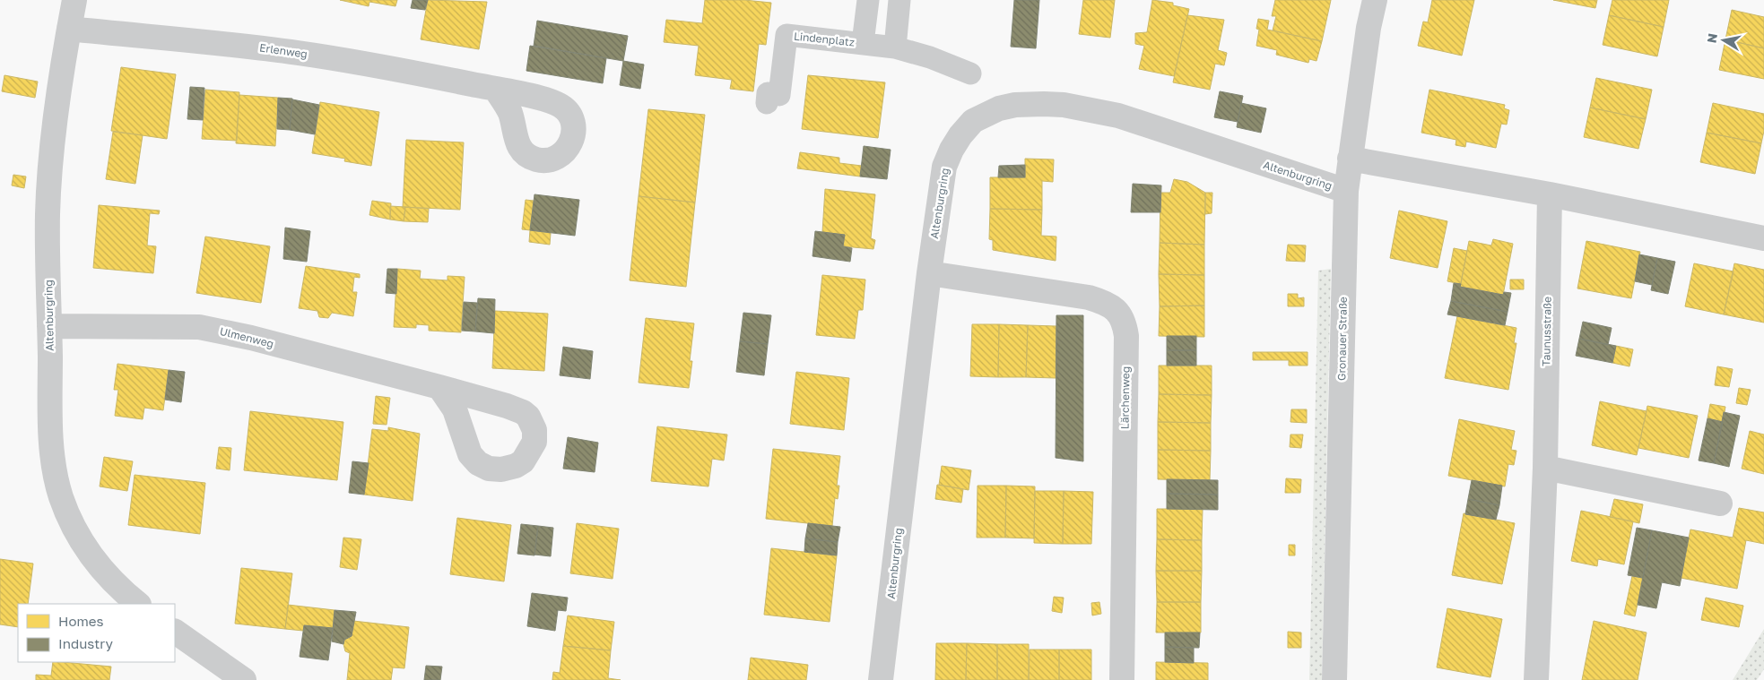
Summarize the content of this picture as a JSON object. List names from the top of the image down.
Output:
{
  "streets": {
    "street": [
      "Lindenplatz",
      "Erlenweg",
      "Altenburgring",
      "Taunusstraße",
      "Ulmenweg",
      "Gronauer Straße",
      "Lärchenweg"
    ]
  },
  "crossings": [
    ["Erlenweg", "Altenburgring"],
    ["Altenburgring", "Ulmenweg"],
    ["Altenburgring", "Gronauer Straße"],
    ["Altenburgring", "Lärchenweg"]
  ],
  "legend": ["Homes", "Industry"],
  "north": "left"
}
